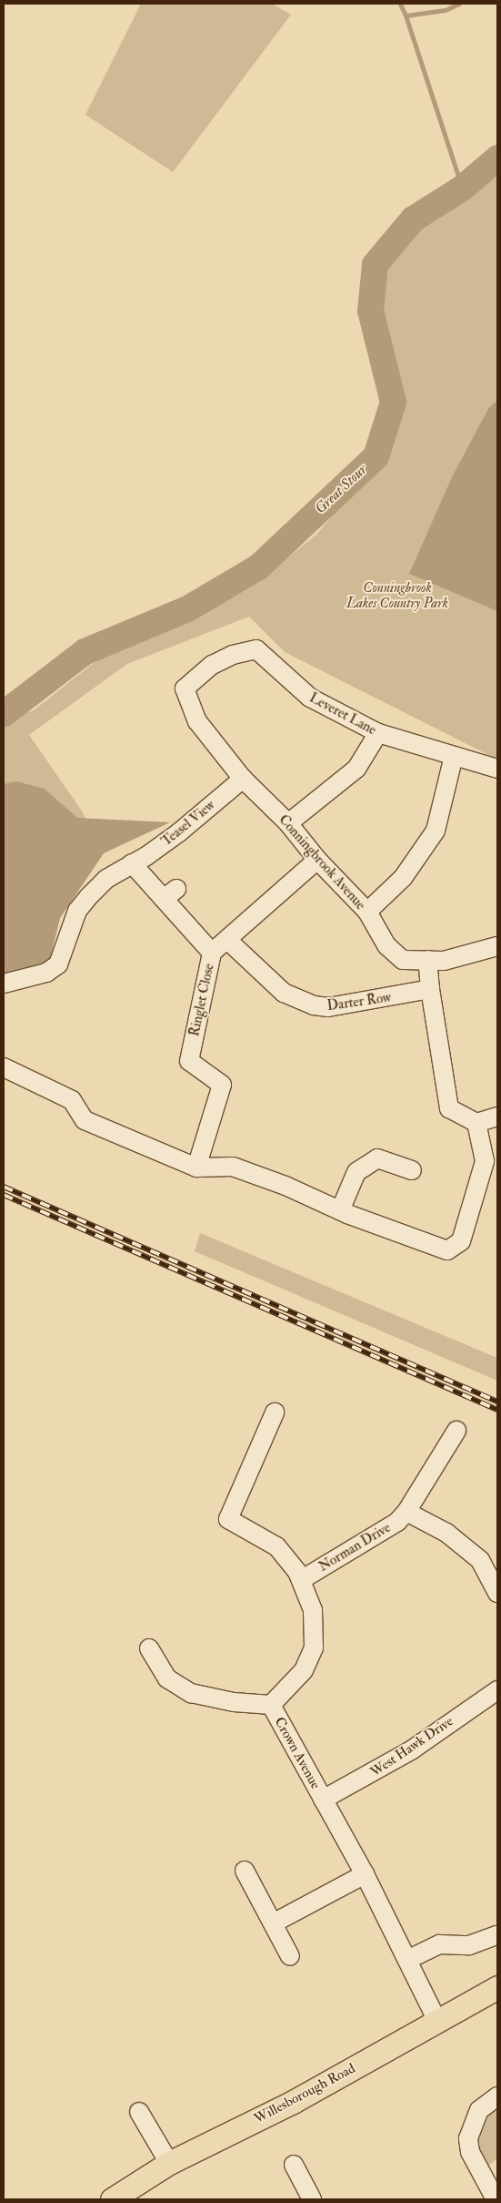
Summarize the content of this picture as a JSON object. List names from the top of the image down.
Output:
{
  "streets": {
    "main road": ["Willesborough Road"],
    "street": [
      "Leveret Lane",
      "Teasel View",
      "Conningbrook Avenue",
      "Ringlet Close",
      "Darter Row",
      "Norman Drive",
      "West Hawk Drive",
      "Crown Avenue"
    ]
  },
  "crossings": [
    ["Leveret Lane", "Conningbrook Avenue"],
    ["Teasel View", "Conningbrook Avenue"],
    ["Conningbrook Avenue", "Ringlet Close"],
    ["Ringlet Close", "Darter Row"],
    ["Norman Drive", "Crown Avenue"],
    ["West Hawk Drive", "Crown Avenue"],
    ["Crown Avenue", "Willesborough Road"]
  ],
  "water": ["Great Stour"],
  "parks": ["Conningbrook Lakes Country Park"]
}
